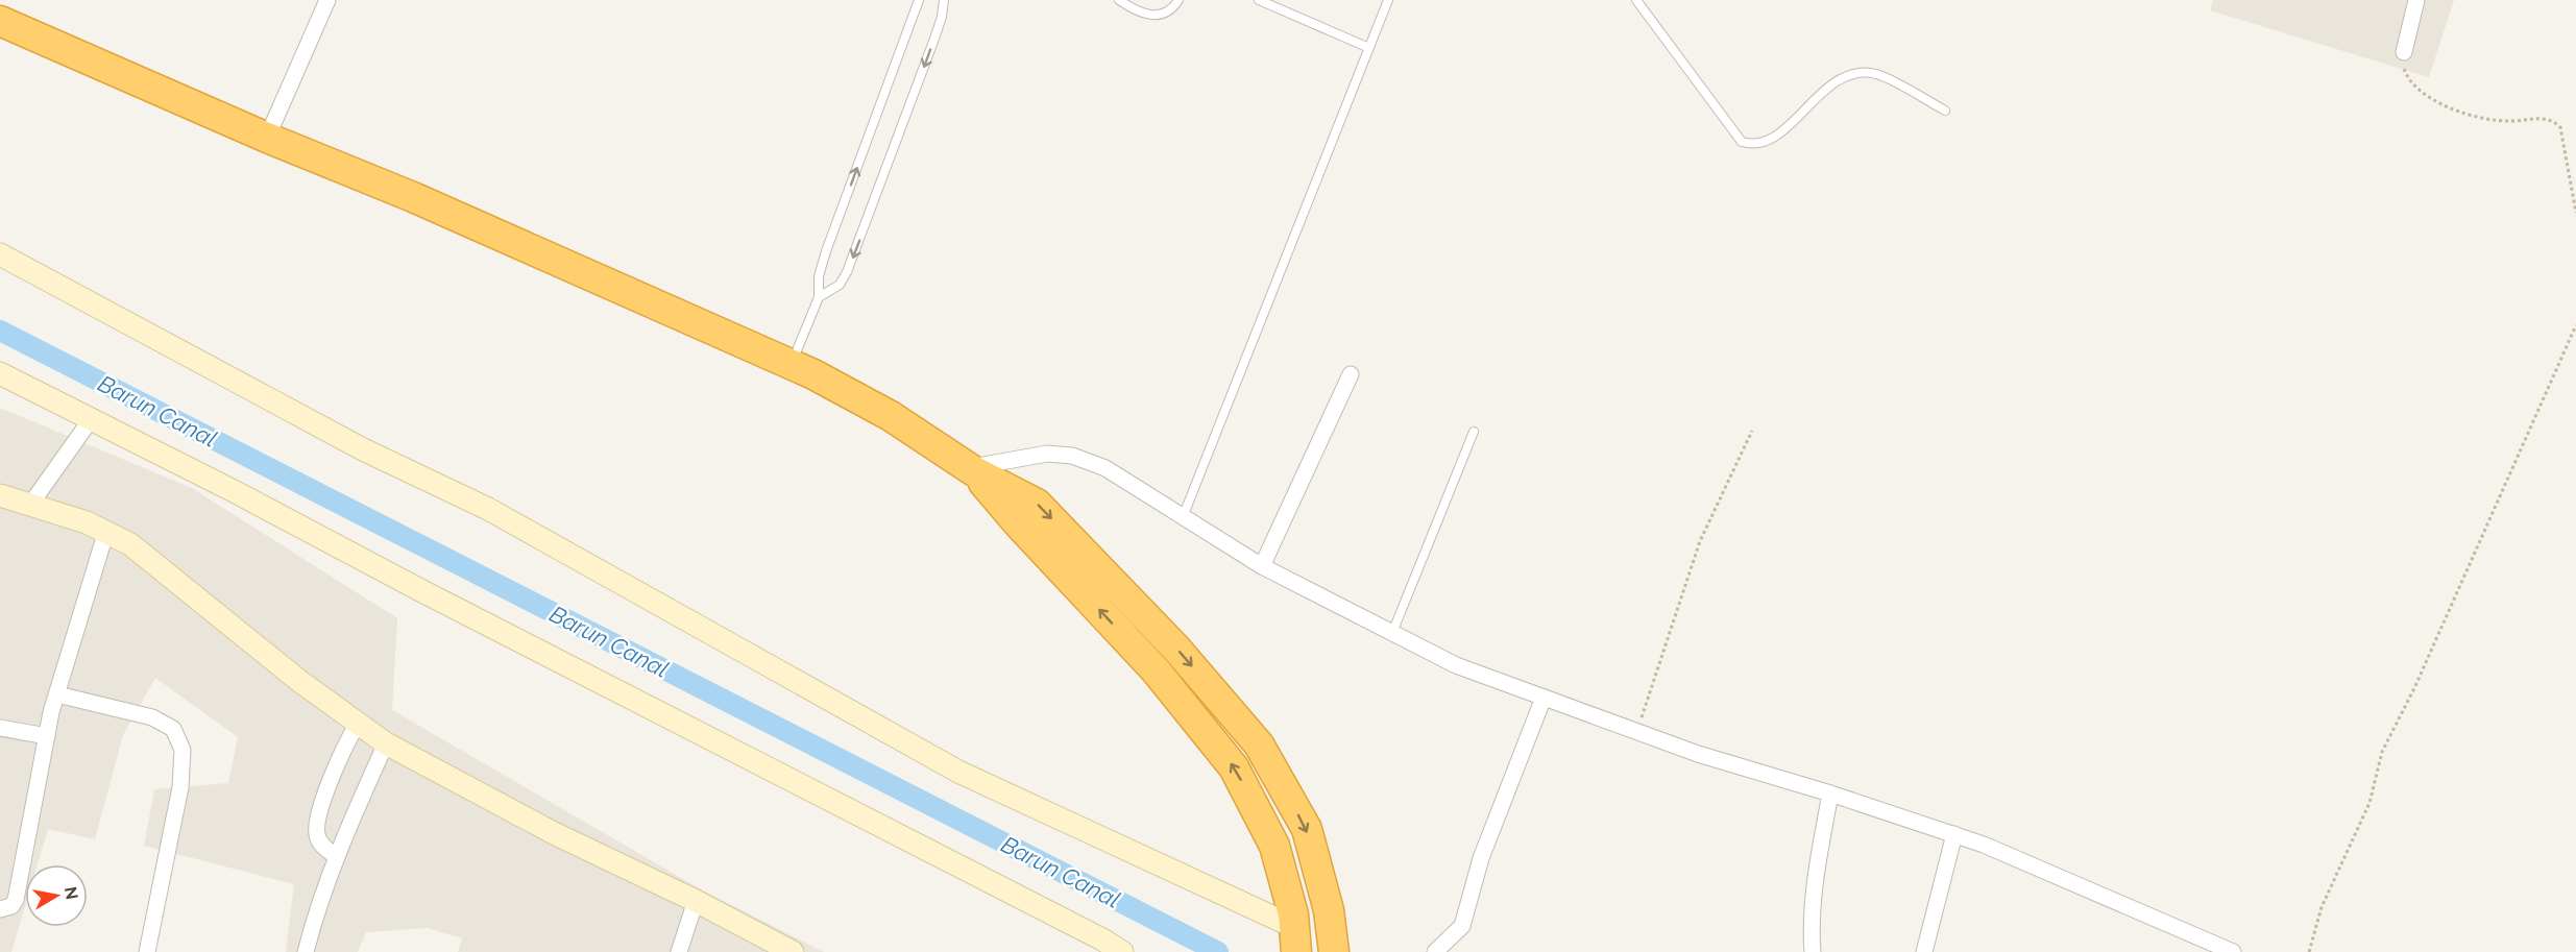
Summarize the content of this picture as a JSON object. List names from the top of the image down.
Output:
{
  "water": ["Barun Canal"],
  "north": "right"
}
